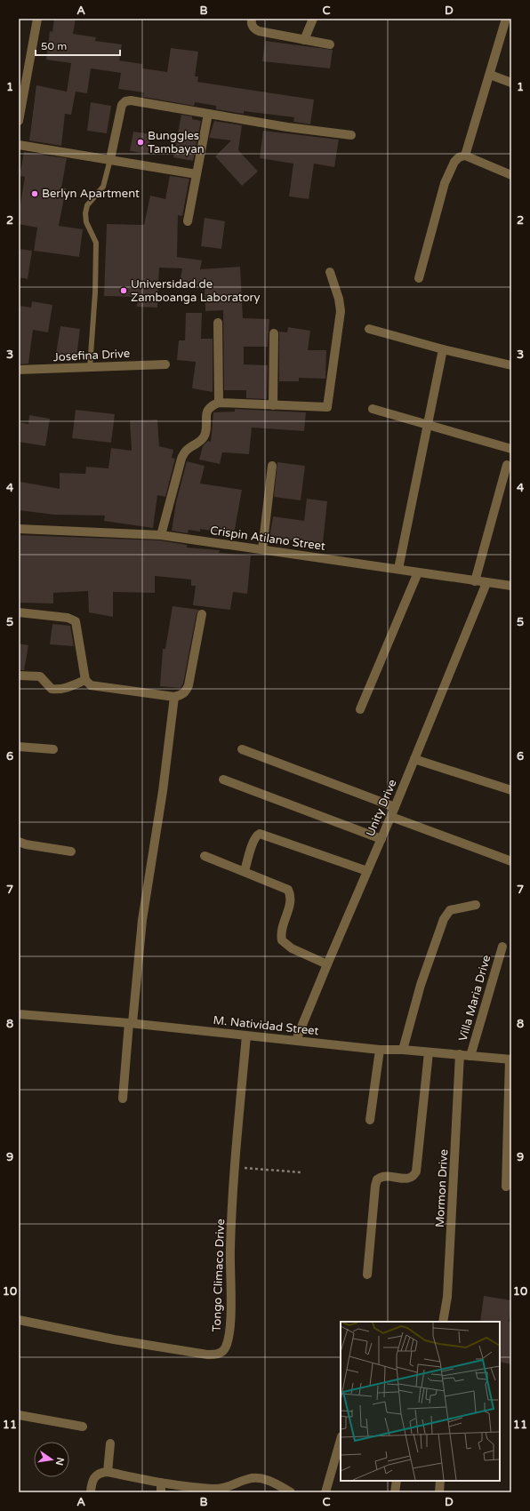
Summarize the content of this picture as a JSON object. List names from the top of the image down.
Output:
{
  "streets": {
    "street": [
      "Josefina Drive",
      "Crispin Atilano Street",
      "Unity Drive",
      "Villa Maria Drive",
      "M. Natividad Street",
      "Mormon Drive",
      "Tongo Climaco Drive"
    ]
  },
  "crossings": [
    ["Crispin Atilano Street", "Unity Drive"],
    ["Unity Drive", "M. Natividad Street"],
    ["Villa Maria Drive", "M. Natividad Street"],
    ["M. Natividad Street", "Mormon Drive"],
    ["M. Natividad Street", "Tongo Climaco Drive"]
  ],
  "places": ["Bunggles Tambayan", "Berlyn Apartment", "Universidad de Zamboanga Laboratory"],
  "scale_bar": "50 m",
  "north": "right",
  "grid": {
    "columns": [
      "A",
      "B",
      "C",
      "D"
    ],
    "rows": [
      "1",
      "2",
      "3",
      "4",
      "5",
      "6",
      "7",
      "8",
      "9",
      "10",
      "11"
    ]
  }
}
